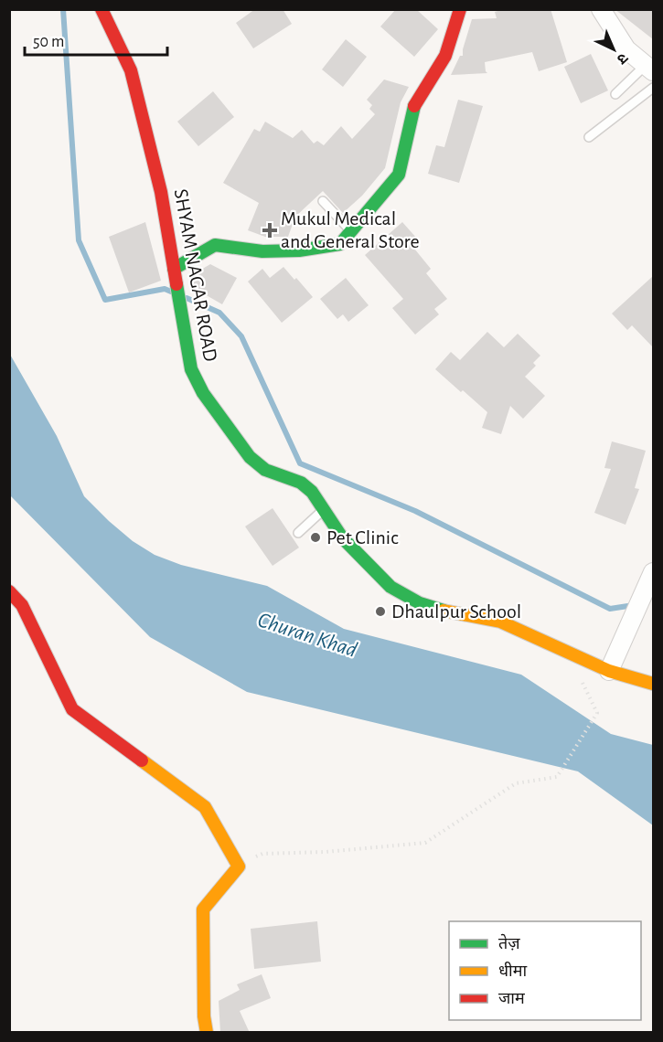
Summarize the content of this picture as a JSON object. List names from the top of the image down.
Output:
{
  "streets": {
    "street": ["SHYAM NAGAR ROAD"]
  },
  "water": ["Churan Khad"],
  "places": {
    "health": ["Mukul Medical and General Store"],
    "other": ["Pet Clinic", "Dhaulpur School"]
  },
  "legend": ["तेज़", "धीमा", "जाम"],
  "scale_bar": "50 m",
  "north": "bottom right"
}
